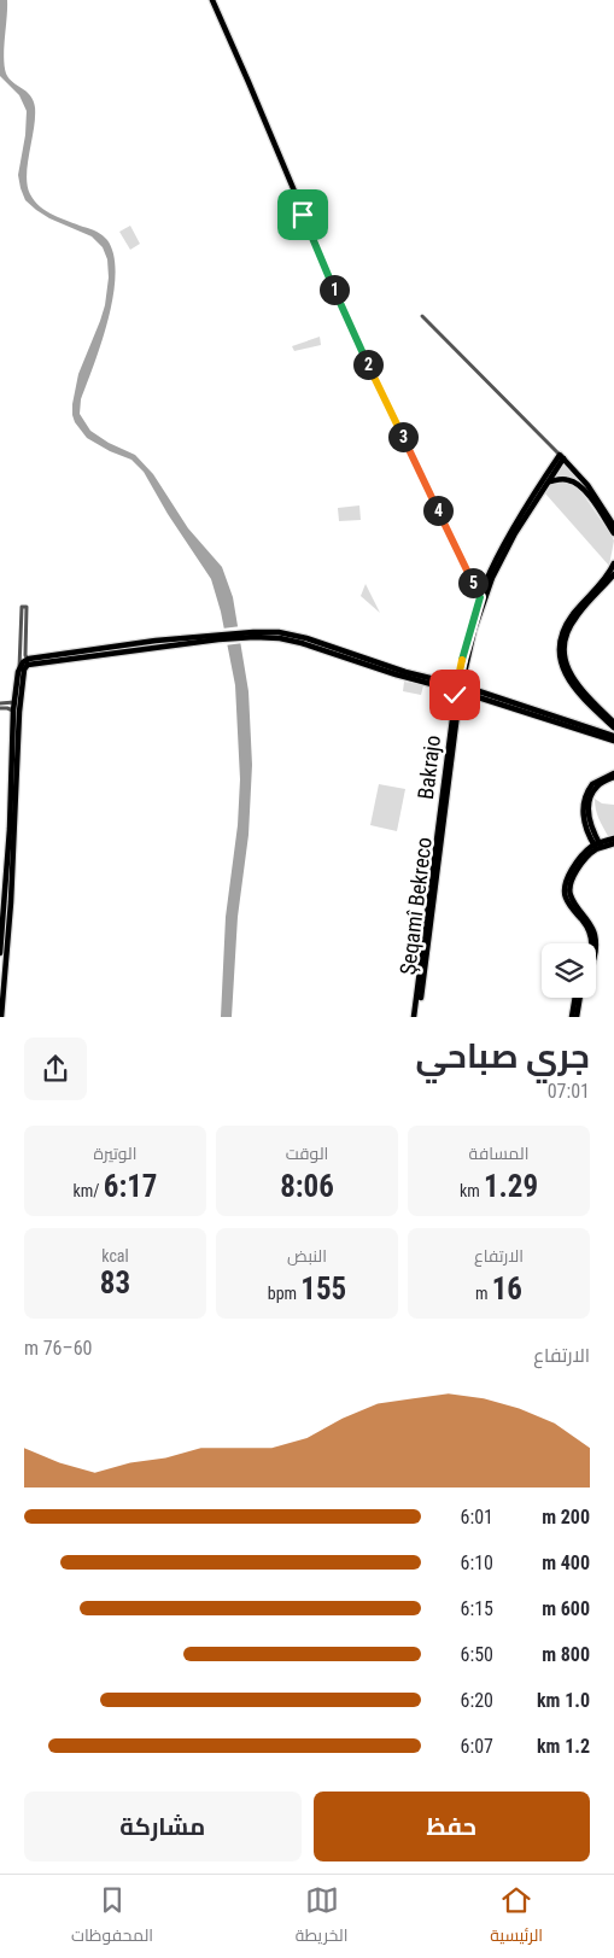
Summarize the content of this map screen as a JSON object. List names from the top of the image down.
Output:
{
  "streets": {
    "main road": ["Şeqamî Bekreco"]
  },
  "page": {
    "pins": [
      "1",
      "2",
      "3",
      "4",
      "5"
    ],
    "heading": ["جري صباحي", "07:01"],
    "stats": [
      ["المسافة", "1.29 km"],
      ["الوقت", "8:06"],
      ["الوتيرة", "6:17 /km"],
      ["الارتفاع", "16 m"],
      ["النبض", "155 bpm"],
      ["kcal", "83"]
    ],
    "chart": ["الارتفاع", "60–76 m"],
    "list": [
      {
        "name": "200 m",
        "note": "6:01"
      },
      {
        "name": "400 m",
        "note": "6:10"
      },
      {
        "name": "600 m",
        "note": "6:15"
      },
      {
        "name": "800 m",
        "note": "6:50"
      },
      {
        "name": "1.0 km",
        "note": "6:20"
      },
      {
        "name": "1.2 km",
        "note": "6:07"
      }
    ],
    "buttons": ["حفظ", "مشاركة"],
    "tabs": ["الرئيسية", "الخريطة", "المحفوظات"]
  }
}
